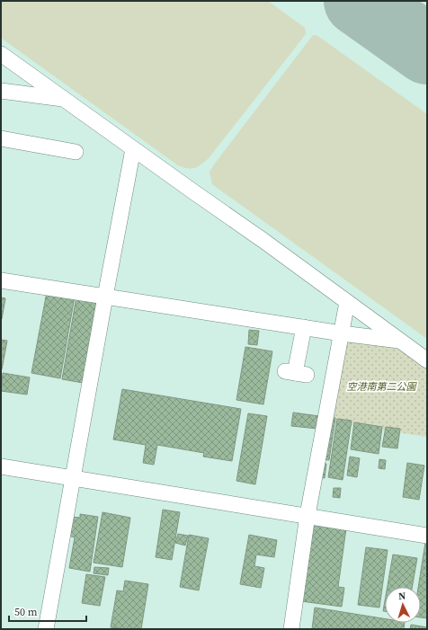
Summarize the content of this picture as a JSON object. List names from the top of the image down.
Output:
{
  "parks": ["空港南第二公園"],
  "scale_bar": "50 m",
  "north": "top"
}
